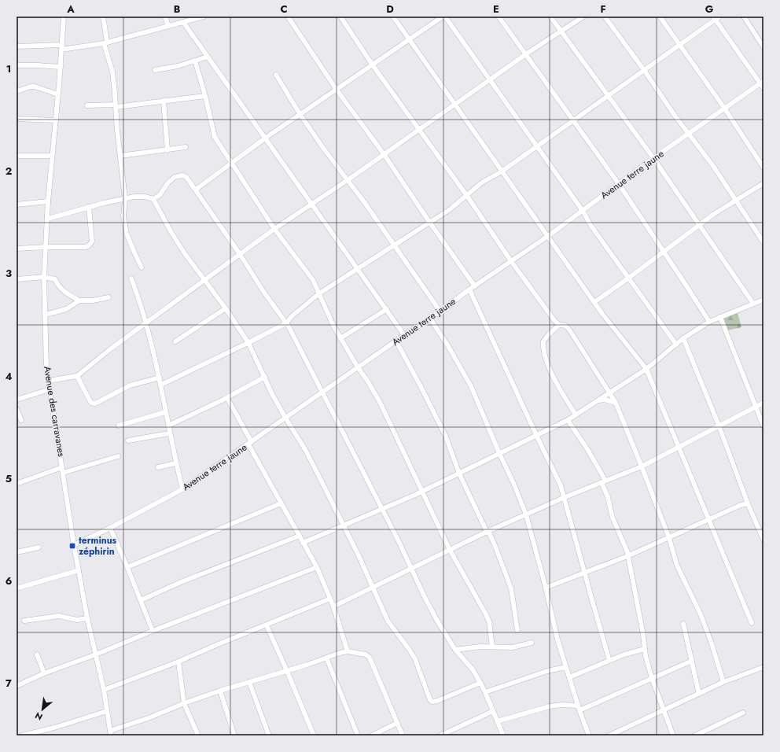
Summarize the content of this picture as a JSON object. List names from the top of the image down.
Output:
{
  "streets": {
    "street": ["Avenue terre jaune", "Avenue des carravanes"]
  },
  "crossings": [
    ["Avenue terre jaune", "Avenue des carravanes"]
  ],
  "places": {
    "transit": ["terminus zéphirin"]
  },
  "north": "bottom left",
  "grid": {
    "columns": [
      "A",
      "B",
      "C",
      "D",
      "E",
      "F",
      "G"
    ],
    "rows": [
      "1",
      "2",
      "3",
      "4",
      "5",
      "6",
      "7"
    ]
  }
}
